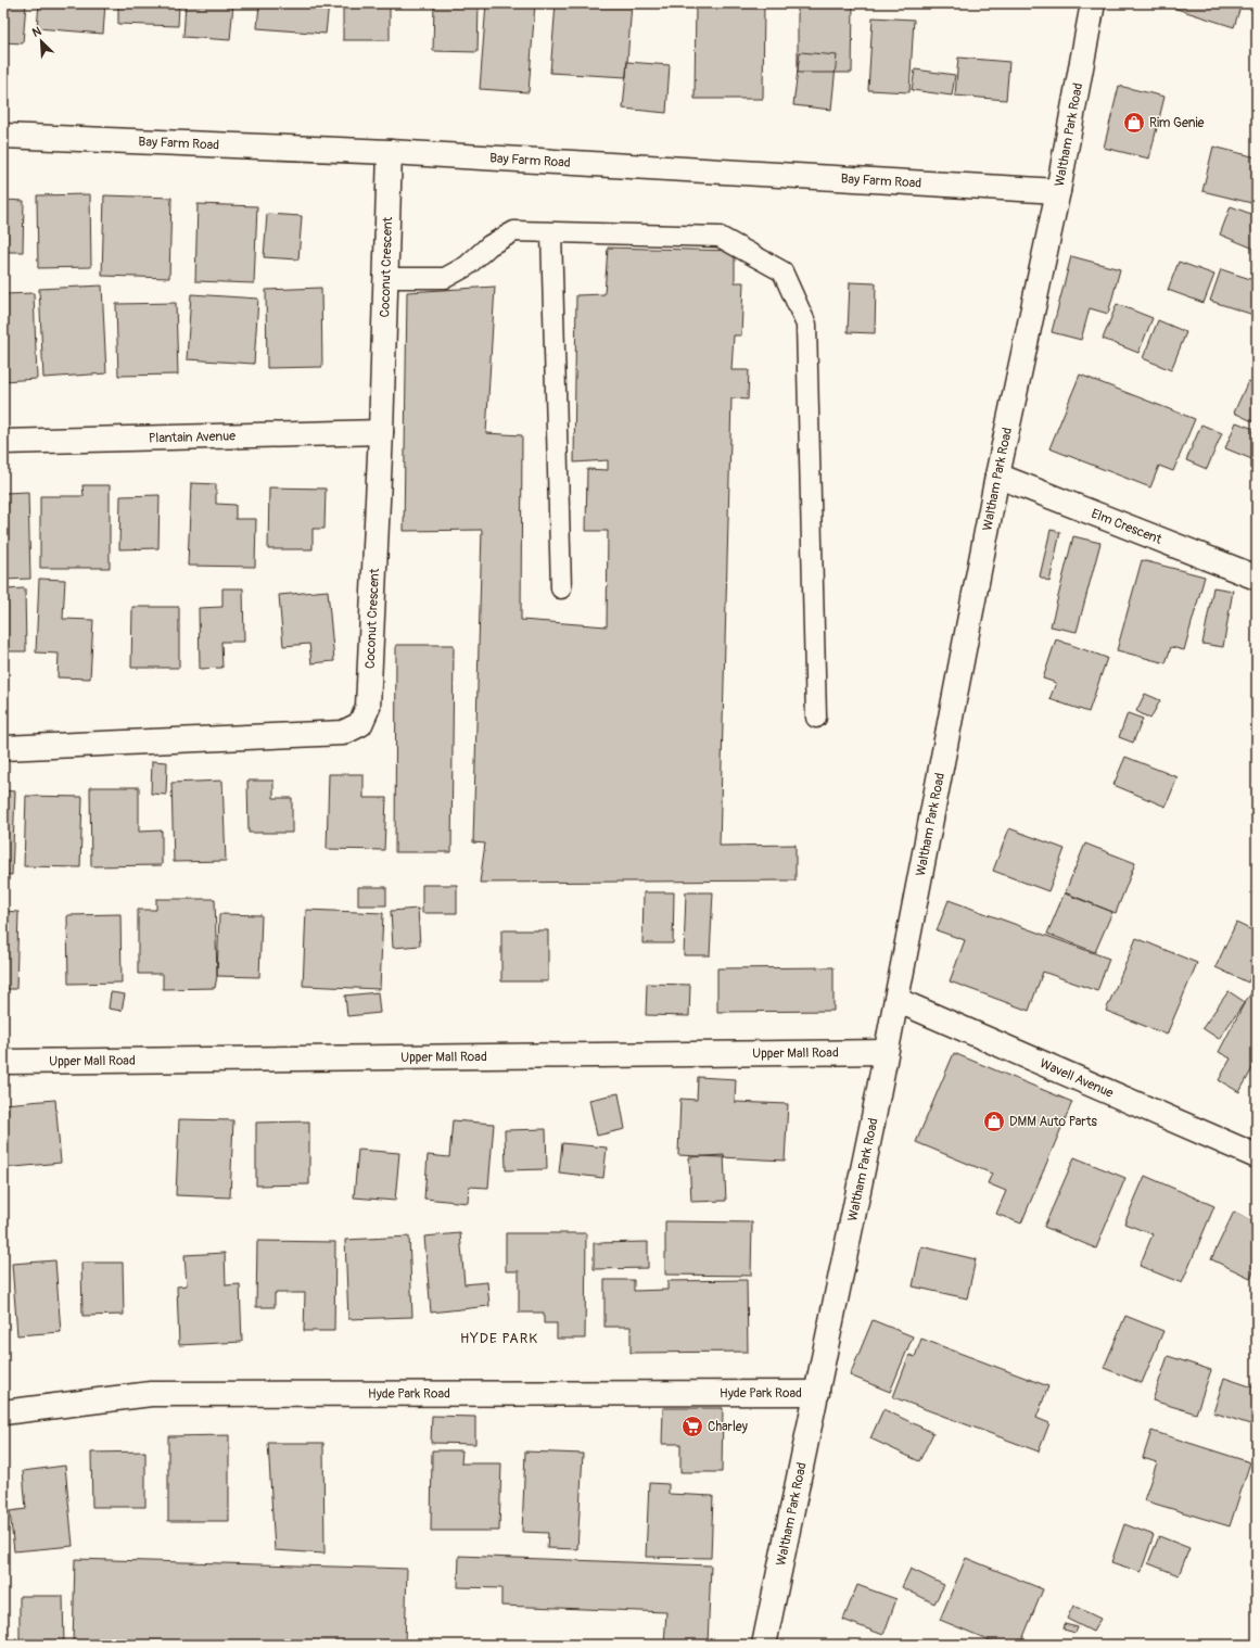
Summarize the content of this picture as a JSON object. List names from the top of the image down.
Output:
{
  "streets": {
    "street": [
      "Waltham Park Road",
      "Bay Farm Road",
      "Coconut Crescent",
      "Plantain Avenue",
      "Elm Crescent",
      "Upper Mall Road",
      "Wavell Avenue",
      "Hyde Park Road"
    ]
  },
  "crossings": [
    ["Waltham Park Road", "Bay Farm Road"],
    ["Waltham Park Road", "Elm Crescent"],
    ["Waltham Park Road", "Upper Mall Road"],
    ["Waltham Park Road", "Wavell Avenue"],
    ["Waltham Park Road", "Hyde Park Road"],
    ["Bay Farm Road", "Coconut Crescent"],
    ["Coconut Crescent", "Plantain Avenue"]
  ],
  "districts": ["HYDE PARK"],
  "places": {
    "shop": ["Rim Genie", "DMM Auto Parts"],
    "supermarket": ["Charley"]
  },
  "north": "top left"
}
